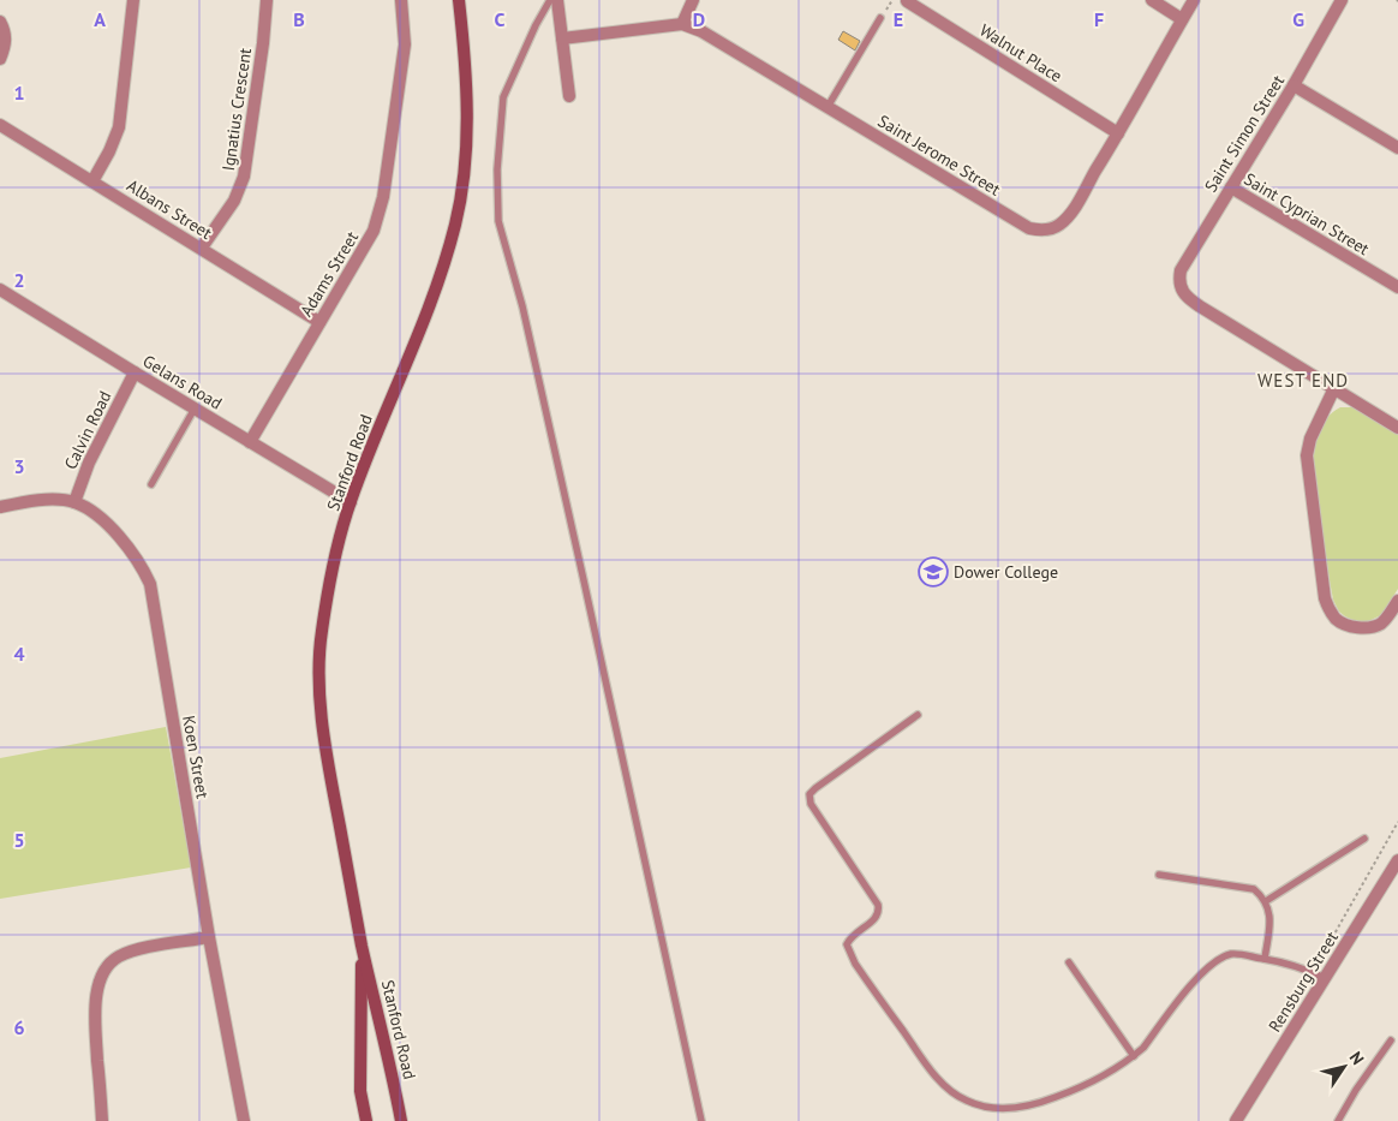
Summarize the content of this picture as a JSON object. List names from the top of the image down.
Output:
{
  "streets": {
    "main road": ["Stanford Road"],
    "street": [
      "Walnut Place",
      "Ignatius Crescent",
      "Saint Simon Street",
      "Saint Jerome Street",
      "Albans Street",
      "Saint Cyprian Street",
      "Adams Street",
      "Gelans Road",
      "Calvin Road",
      "Koen Street",
      "Rensburg Street"
    ]
  },
  "crossings": [
    ["Walnut Place", "Saint Jerome Street"],
    ["Ignatius Crescent", "Albans Street"],
    ["Saint Simon Street", "Saint Cyprian Street"],
    ["Albans Street", "Adams Street"],
    ["Adams Street", "Gelans Road"],
    ["Gelans Road", "Calvin Road"],
    ["Gelans Road", "Stanford Road"],
    ["Calvin Road", "Koen Street"]
  ],
  "districts": ["WEST END"],
  "places": {
    "school or university": ["Dower College"]
  },
  "north": "top right",
  "grid": {
    "columns": [
      "A",
      "B",
      "C",
      "D",
      "E",
      "F",
      "G"
    ],
    "rows": [
      "1",
      "2",
      "3",
      "4",
      "5",
      "6"
    ]
  }
}
